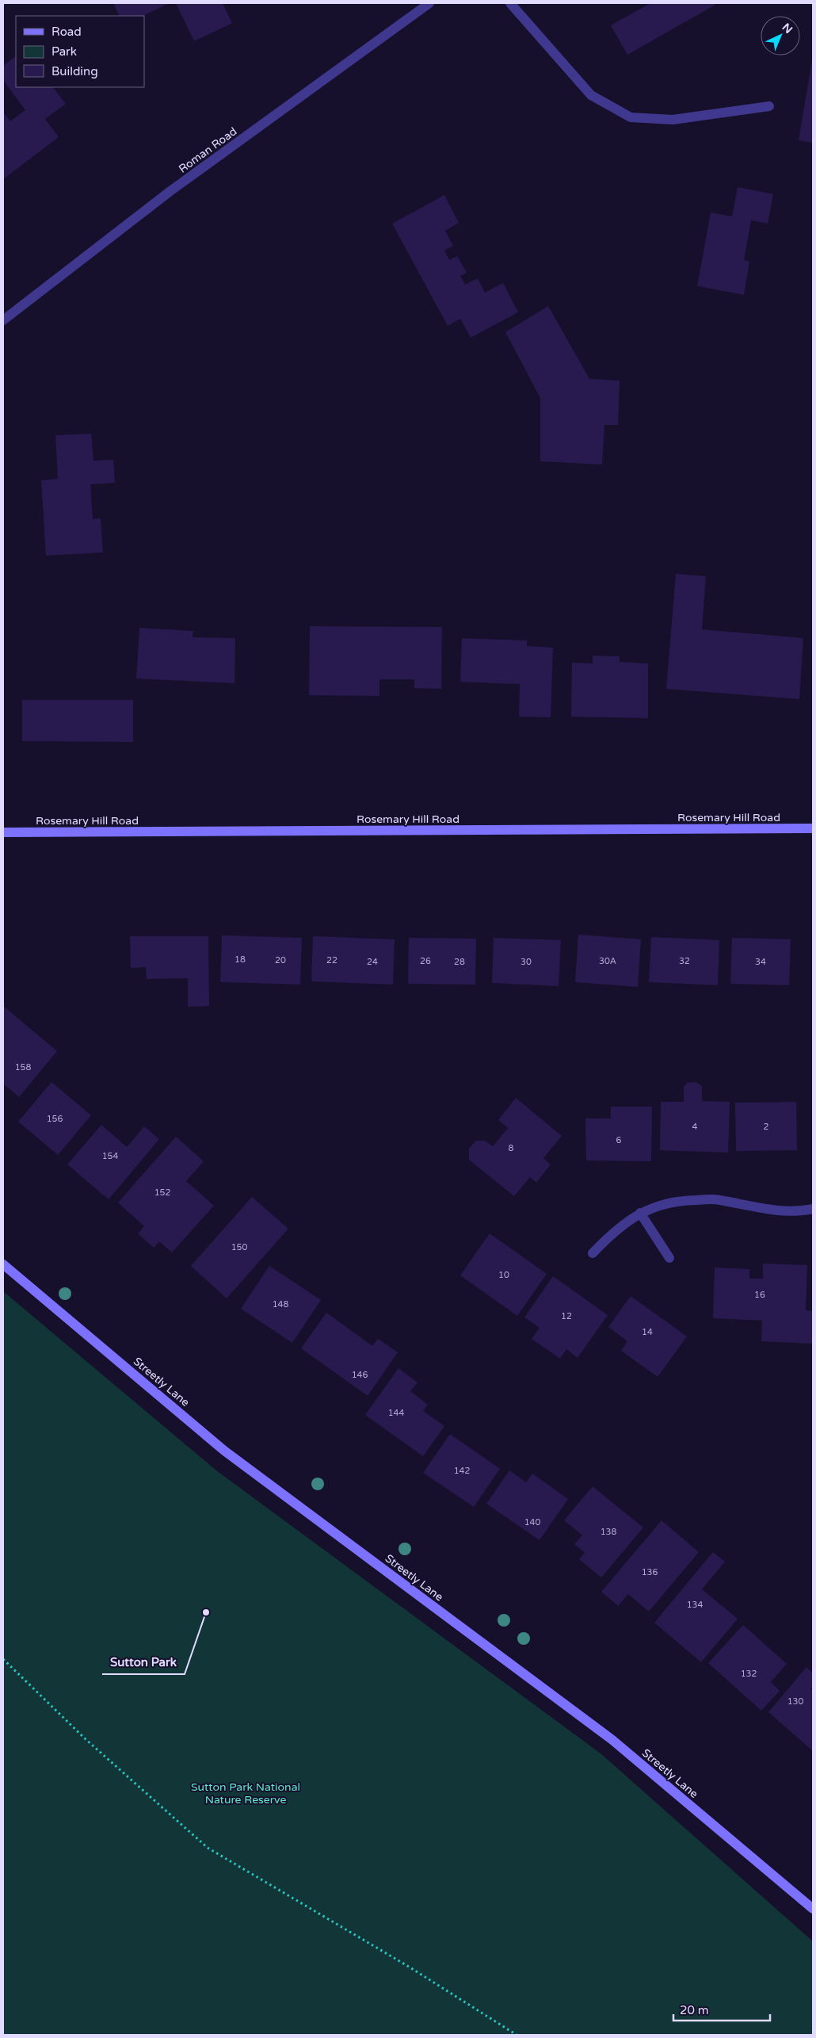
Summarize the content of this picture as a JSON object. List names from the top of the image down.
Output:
{
  "streets": {
    "main road": ["Rosemary Hill Road", "Streetly Lane"],
    "street": ["Roman Road"]
  },
  "parks": ["Sutton Park National Nature Reserve"],
  "places": ["Sutton Park"],
  "house_numbers": [
    "18",
    "20",
    "22",
    "26",
    "30A",
    "32",
    "24",
    "28",
    "30",
    "34",
    "158",
    "156",
    "4",
    "2",
    "6",
    "8",
    "154",
    "152",
    "150",
    "10",
    "16",
    "148",
    "12",
    "14",
    "146",
    "144",
    "142",
    "140",
    "138",
    "136",
    "134",
    "132",
    "130"
  ],
  "legend": ["Road", "Park", "Building"],
  "scale_bar": "20 m",
  "north": "top right"
}
